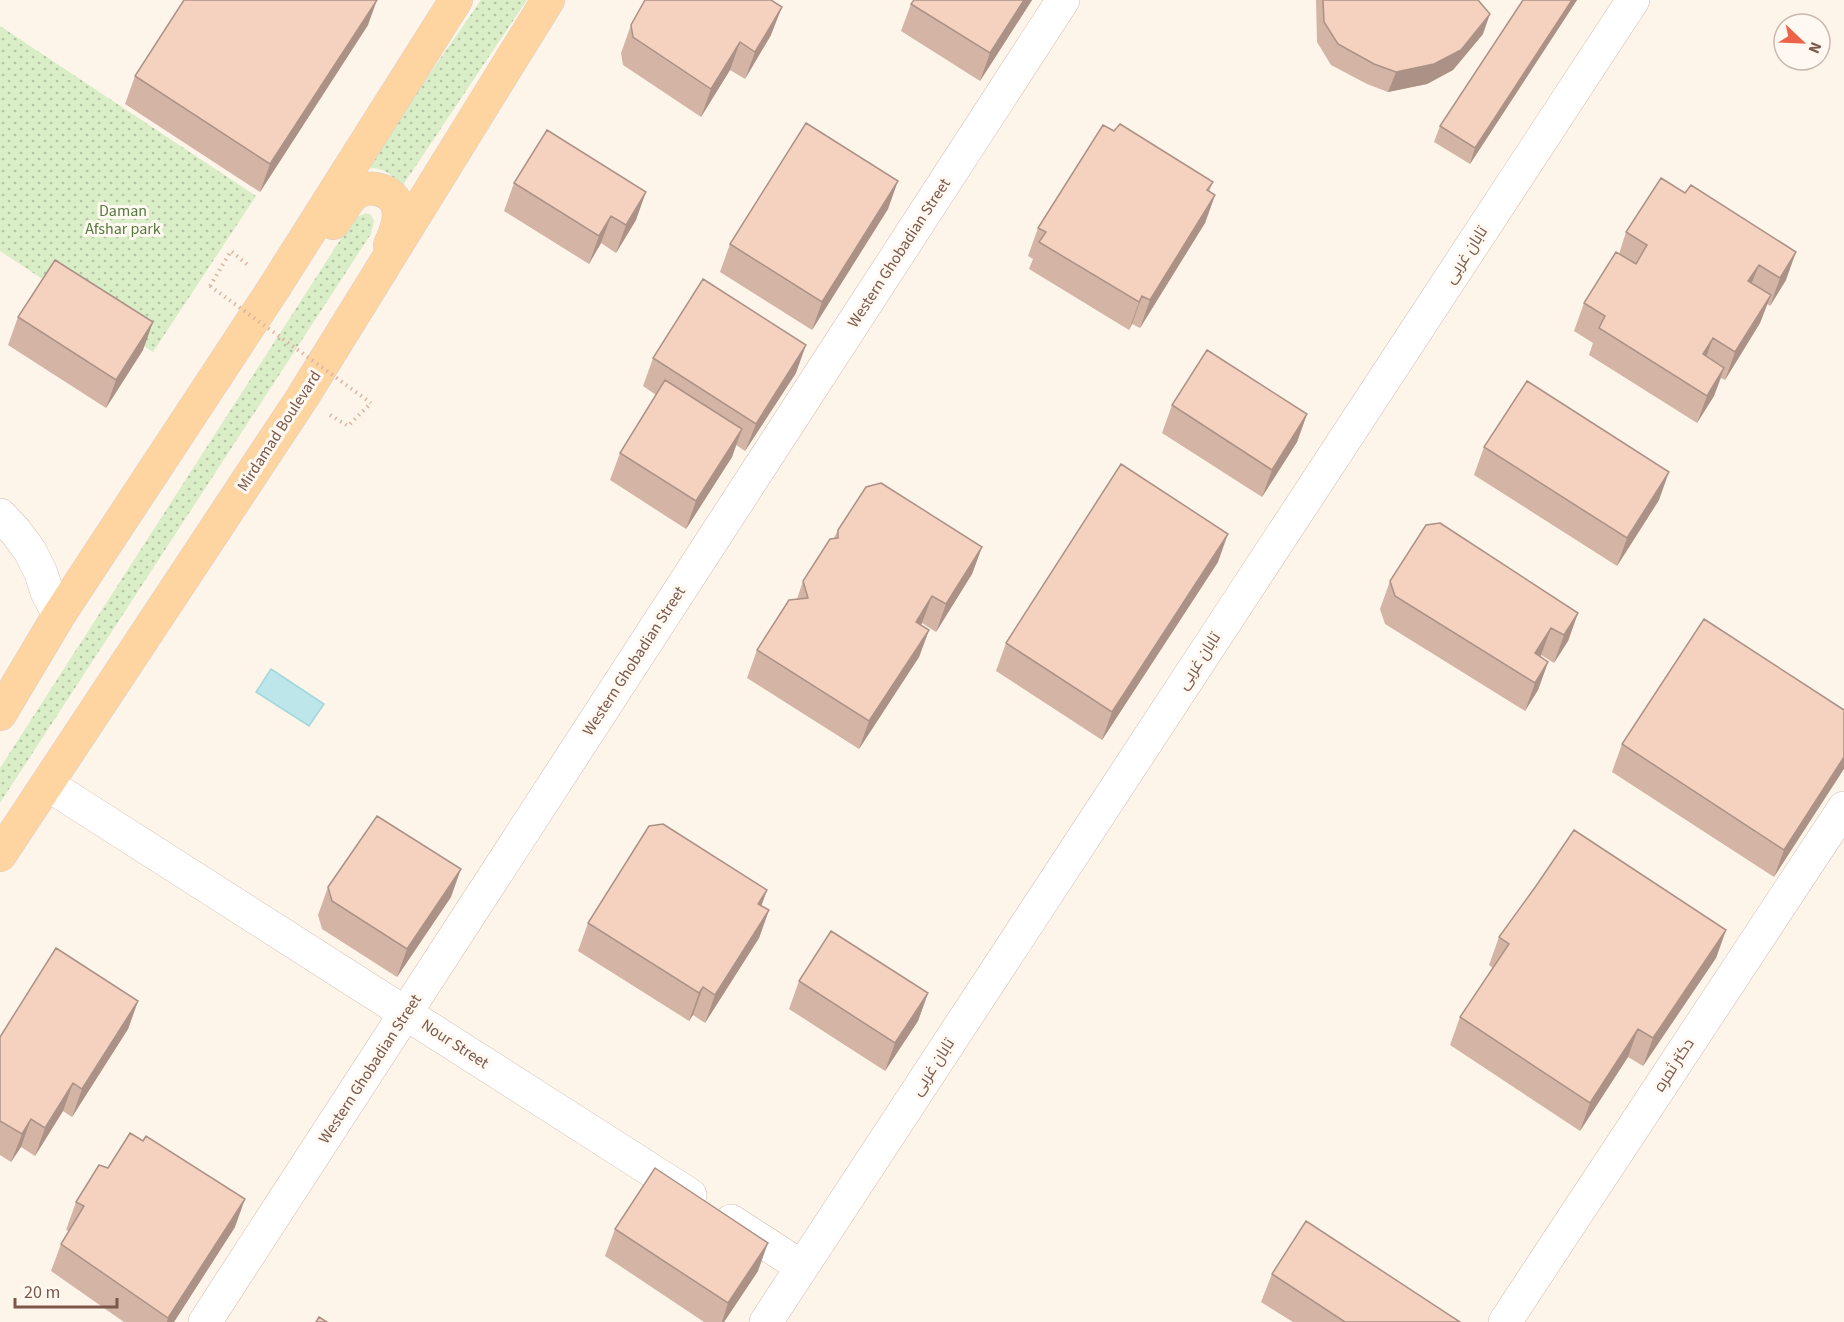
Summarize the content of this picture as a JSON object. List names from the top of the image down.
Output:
{
  "streets": {
    "main road": ["Mirdamad Boulevard"],
    "street": [
      "Western Ghobadian Street",
      "تابان غربی",
      "Nour Street",
      "دکتر ثمره"
    ]
  },
  "crossings": [
    ["Western Ghobadian Street", "Nour Street"],
    ["تابان غربی", "Nour Street"],
    ["Mirdamad Boulevard", "Nour Street"]
  ],
  "parks": ["Daman Afshar park"],
  "scale_bar": "20 m",
  "north": "bottom right"
}
